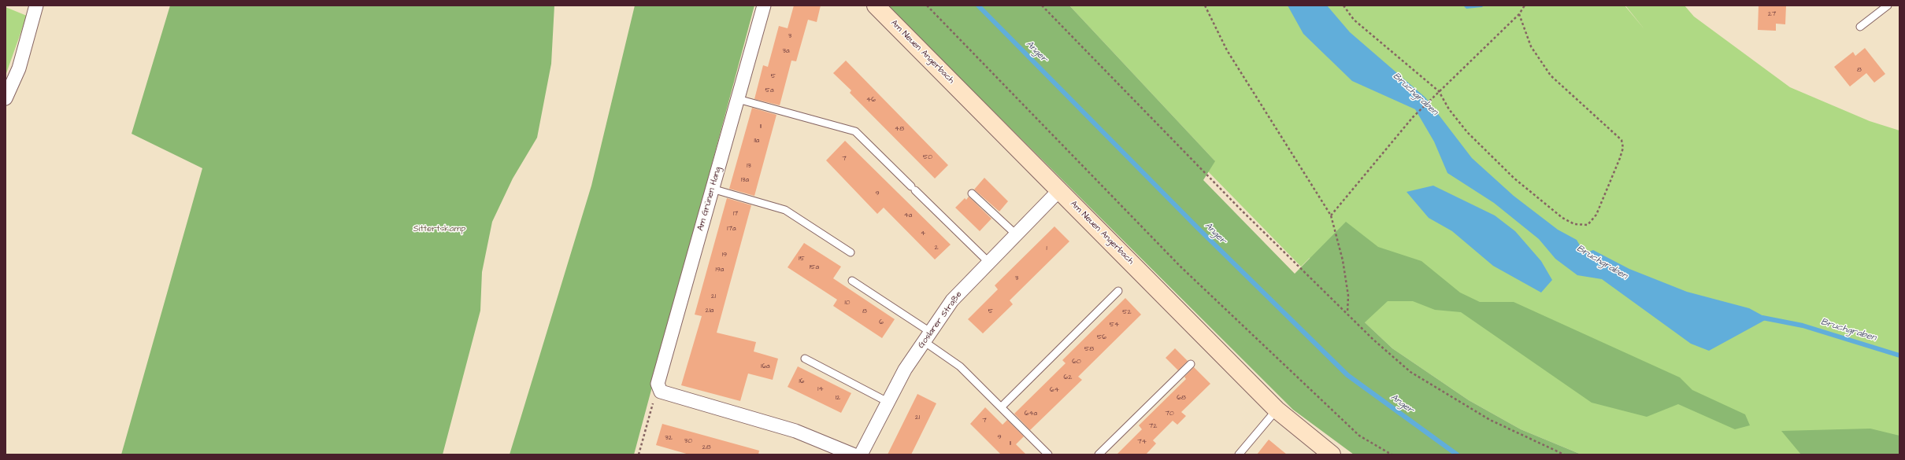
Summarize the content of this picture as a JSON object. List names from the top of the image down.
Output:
{
  "streets": {
    "street": ["Am Neuen Angerbach", "Am Grünen Hang", "Goslarer Straße"]
  },
  "crossings": [
    ["Am Neuen Angerbach", "Goslarer Straße"]
  ],
  "water": ["Anger", "Bruchgraben"],
  "parks": ["Sittertskamp"],
  "house_numbers": [
    "27",
    "3",
    "3a",
    "8",
    "5",
    "5a",
    "46",
    "11",
    "48",
    "11a",
    "50",
    "7",
    "13",
    "13a",
    "9",
    "17",
    "4a",
    "17a",
    "4",
    "2",
    "1",
    "19",
    "15",
    "15a",
    "19a",
    "3",
    "21",
    "10",
    "21a",
    "8",
    "5",
    "52",
    "6",
    "54",
    "56",
    "58",
    "60",
    "16a",
    "62",
    "16",
    "14",
    "64",
    "12",
    "68",
    "64a",
    "70",
    "21",
    "7",
    "72",
    "9",
    "32",
    "30",
    "74",
    "11",
    "28"
  ]
}
